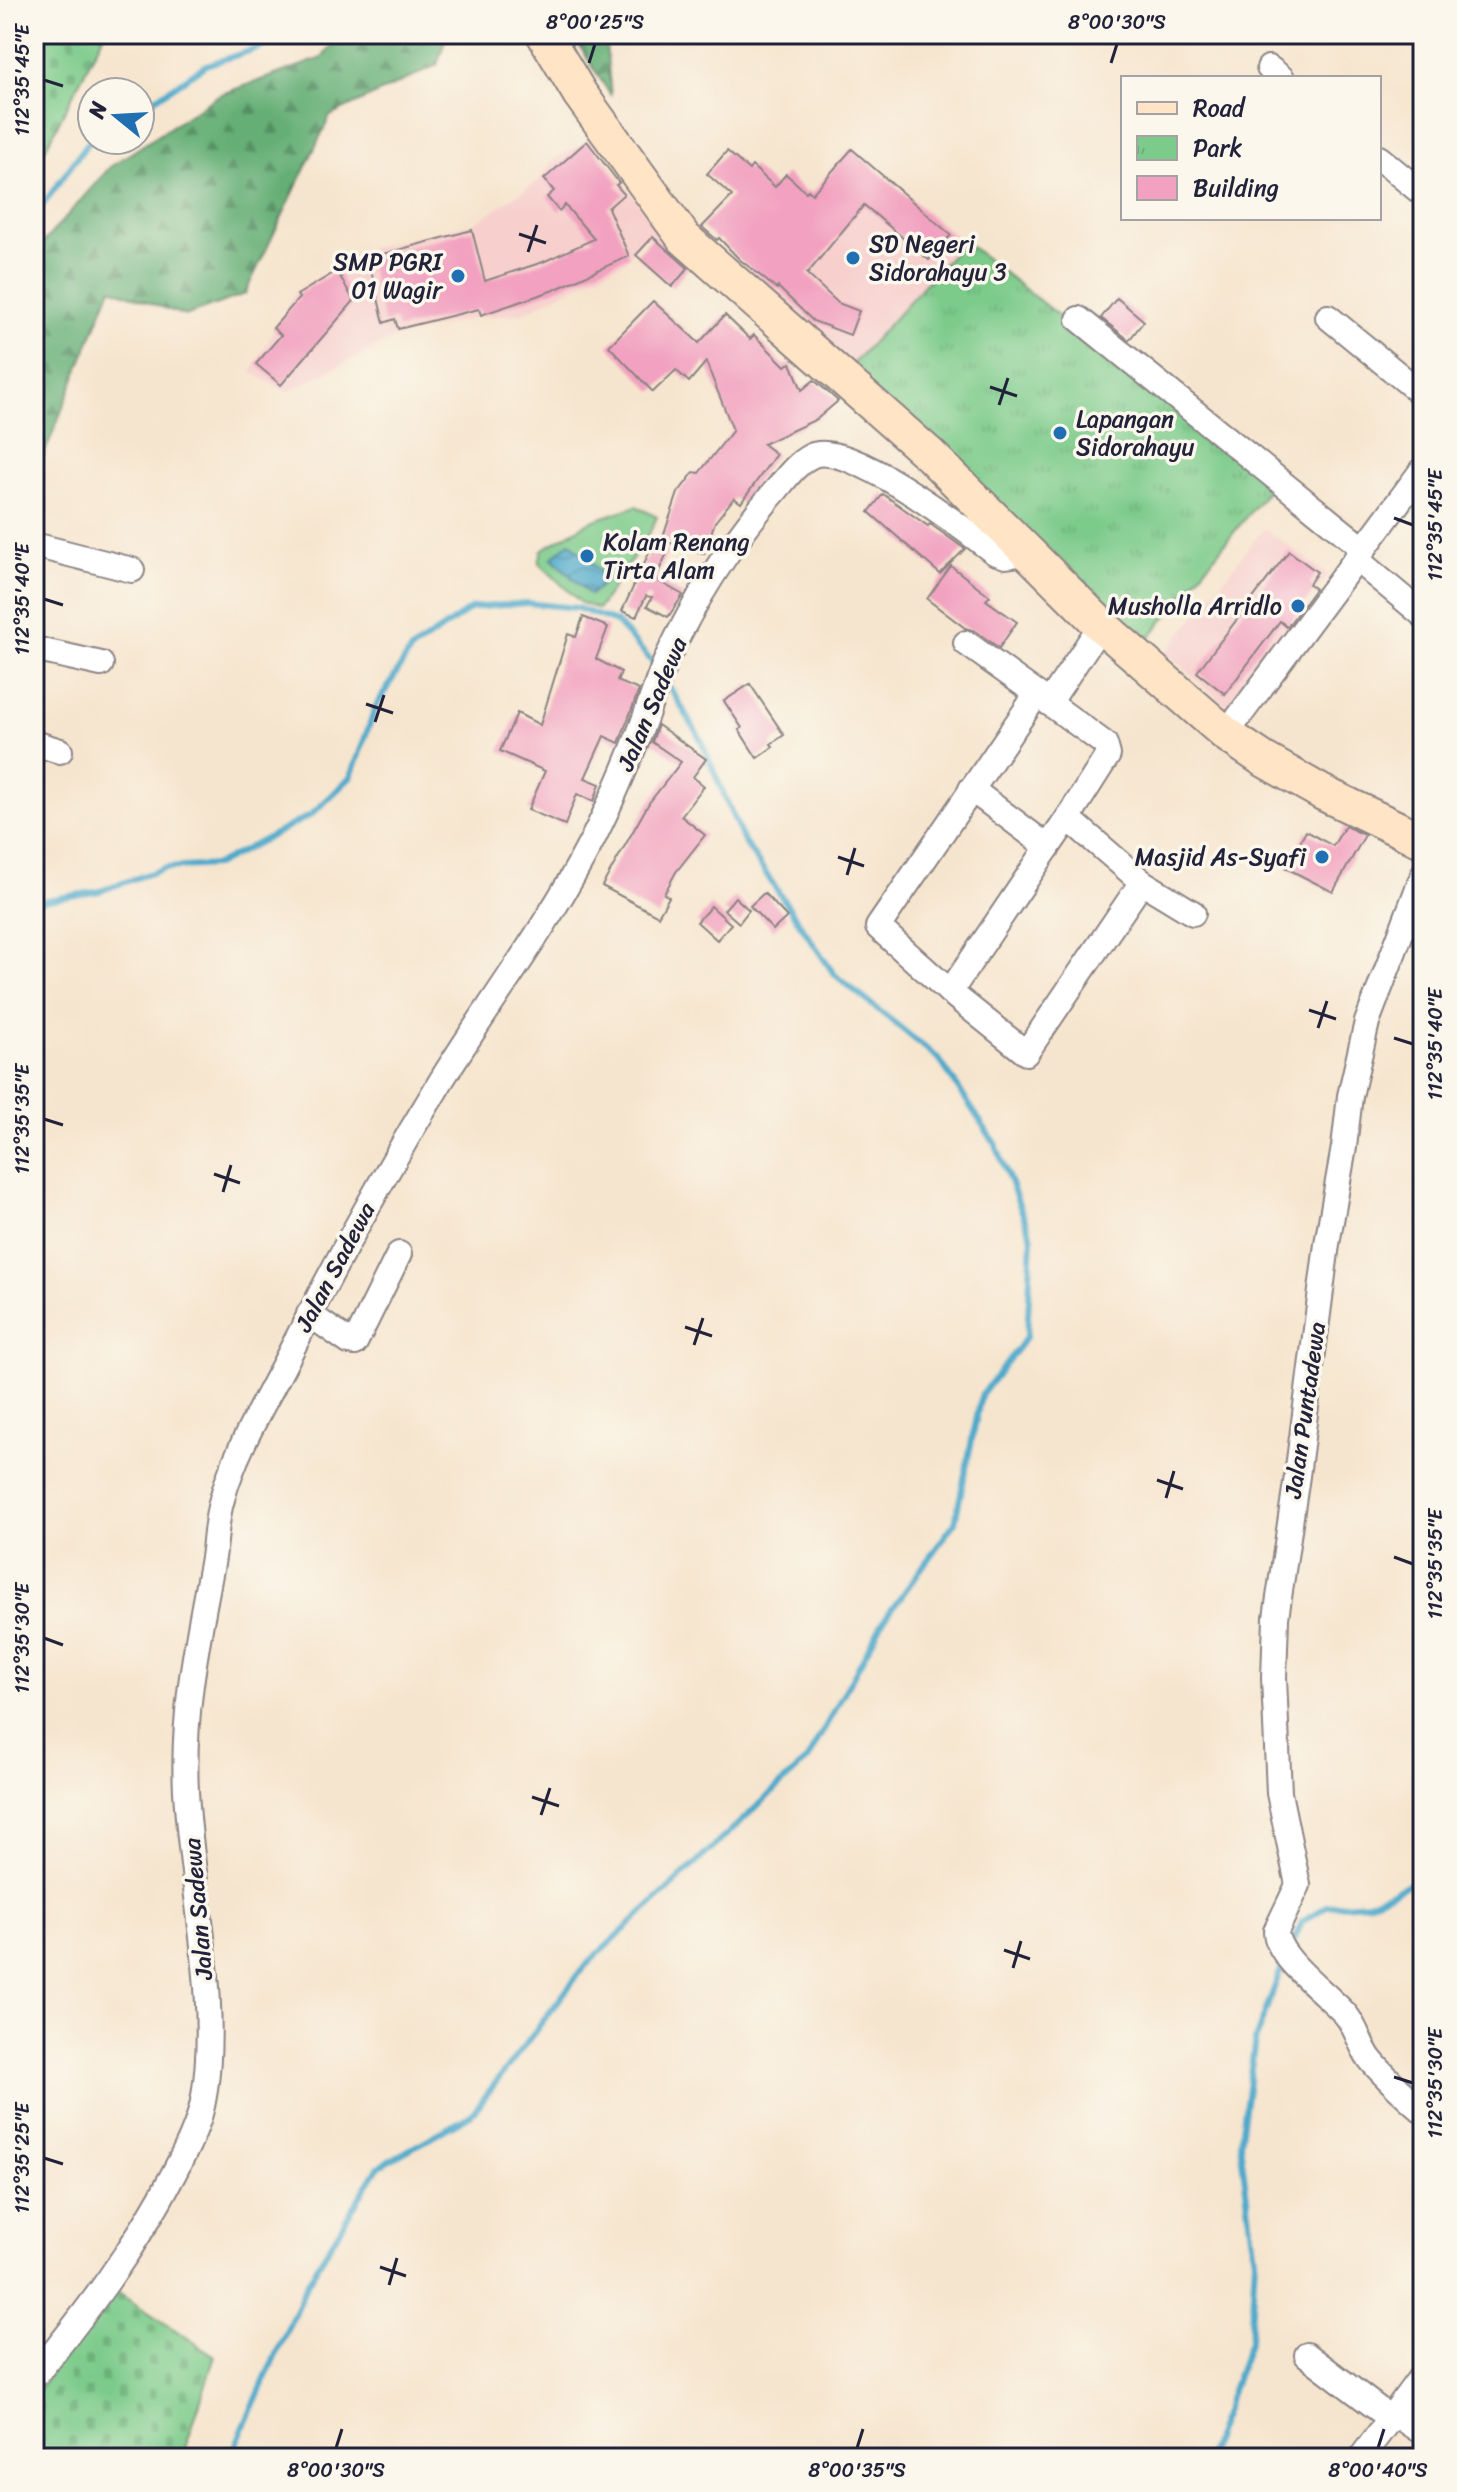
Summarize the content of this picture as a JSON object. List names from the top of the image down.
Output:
{
  "streets": {
    "street": ["Jalan Sadewa", "Jalan Puntadewa"]
  },
  "places": [
    "SD Negeri Sidorahayu 3",
    "SMP PGRI 01 Wagir",
    "Lapangan Sidorahayu",
    "Kolam Renang Tirta Alam",
    "Musholla Arridlo",
    "Masjid As-Syafi"
  ],
  "legend": ["Road", "Park", "Building"],
  "north": "left",
  "coordinates": [
    "8°00'25\"S",
    "8°00'30\"S",
    "112°35'45\"E",
    "112°35'40\"E",
    "112°35'35\"E",
    "112°35'30\"E",
    "112°35'25\"E",
    "8°00'35\"S",
    "8°00'40\"S"
  ]
}
